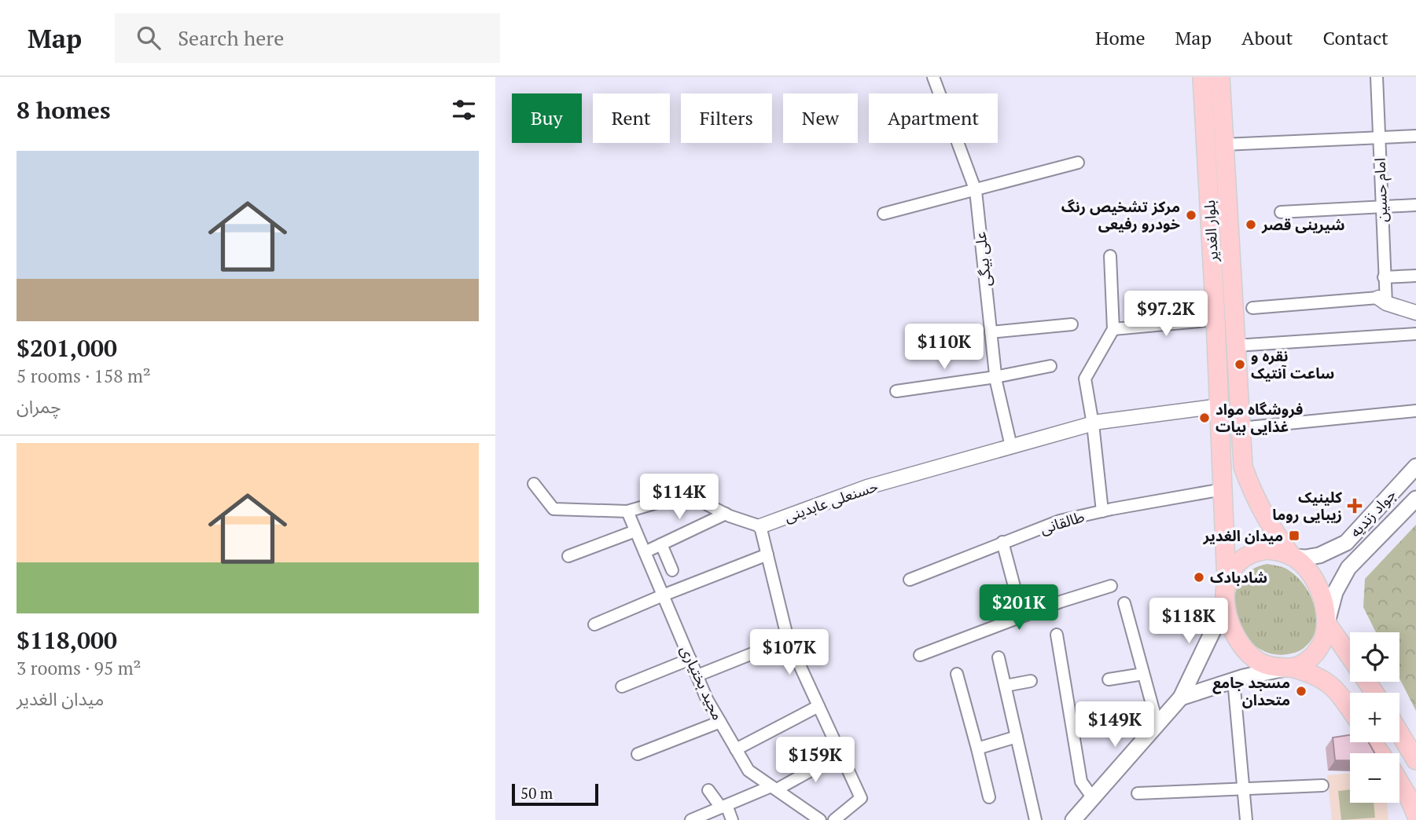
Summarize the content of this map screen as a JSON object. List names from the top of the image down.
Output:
{
  "streets": {
    "main road": ["بلوار الغدیر", "جواد زندیه"],
    "street": [
      "امام حسین",
      "علی بیگی",
      "حسنعلی عابدینی",
      "طالقانی",
      "مجید بختیاری"
    ]
  },
  "crossings": [
    ["بلوار الغدیر", "حسنعلی عابدینی"],
    ["بلوار الغدیر", "جواد زندیه"],
    ["بلوار الغدیر", "طالقانی"],
    ["علی بیگی", "حسنعلی عابدینی"]
  ],
  "places": {
    "other": [
      "مرکز تشخیص رنگ خودرو رفیعی",
      "شیرینی قصر",
      "نقره و ساعت آنتیک",
      "فروشگاه مواد غذایی بیات",
      "شادبادک",
      "مسجد جامع متحدان"
    ],
    "health": ["کلینیک زیبایی روما"],
    "transit": ["میدان الغدیر"]
  },
  "scale_bar": "50 m",
  "page": {
    "header": "Map",
    "search": "Search here",
    "nav": [
      "Home",
      "Map",
      "About",
      "Contact"
    ],
    "heading": "8 homes",
    "chip": [
      "Buy",
      "Rent",
      "Filters",
      "New",
      "Apartment"
    ],
    "list": [
      {
        "name": "$201,000",
        "note": "5 rooms · 158 m² · چمران"
      },
      {
        "name": "$118,000",
        "note": "3 rooms · 95 m² · میدان الغدیر"
      }
    ],
    "price": [
      "$97.2K",
      "$110K",
      "$114K",
      "$201K",
      "$118K",
      "$107K",
      "$149K",
      "$159K"
    ],
    "map_buttons": ["+", "−"],
    "scale": "50 m"
  }
}
